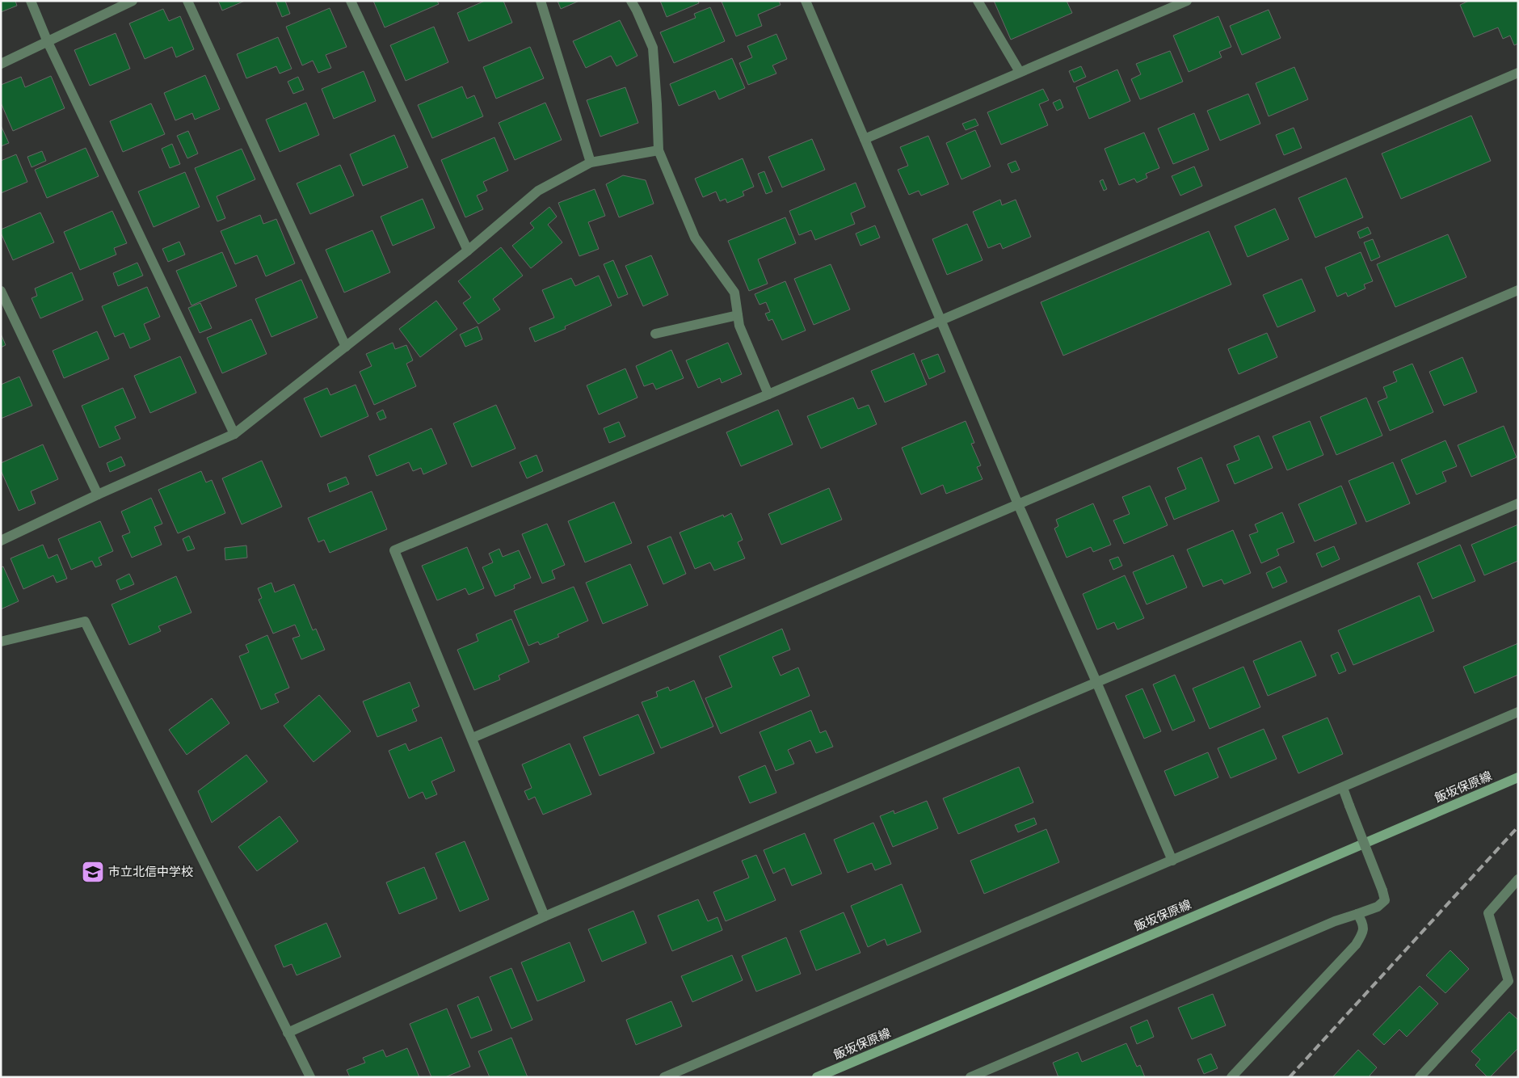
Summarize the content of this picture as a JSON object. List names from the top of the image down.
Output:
{
  "streets": {
    "main road": ["飯坂保原線"]
  },
  "places": {
    "school or university": ["市立北信中学校"]
  }
}
